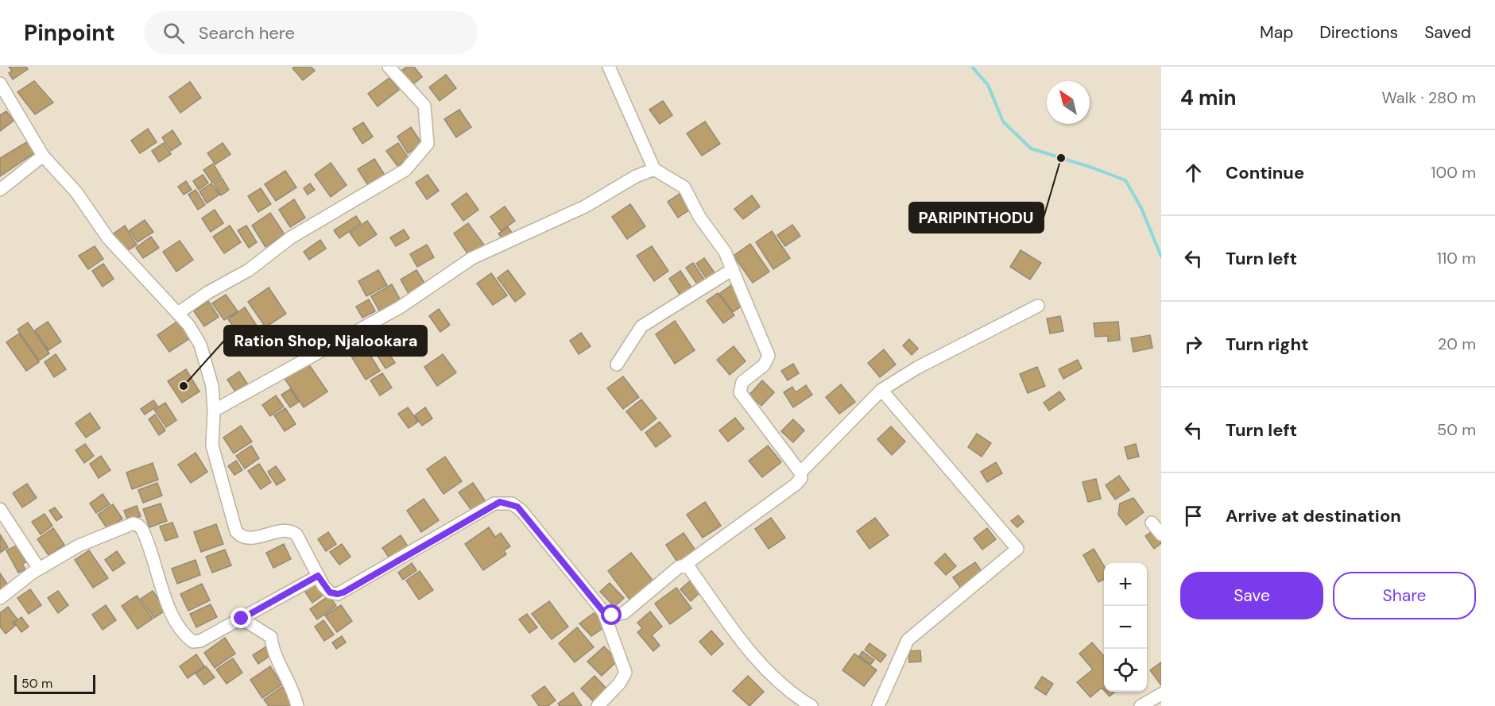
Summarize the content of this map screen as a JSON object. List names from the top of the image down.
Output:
{
  "places": ["PARIPINTHODU", "Ration Shop, Njalookara"],
  "scale_bar": "50 m",
  "north": "top left",
  "page": {
    "header": "Pinpoint",
    "search": "Search here",
    "nav": ["Map", "Directions", "Saved"],
    "heading": ["4 min", "Walk · 280 m"],
    "list": [
      ["Continue", "100 m"],
      ["Turn left", "110 m"],
      ["Turn right", "20 m"],
      ["Turn left", "50 m"],
      "Arrive at destination"
    ],
    "buttons": ["Save", "Share"],
    "map_buttons": ["+", "−"],
    "scale": "50 m"
  }
}
